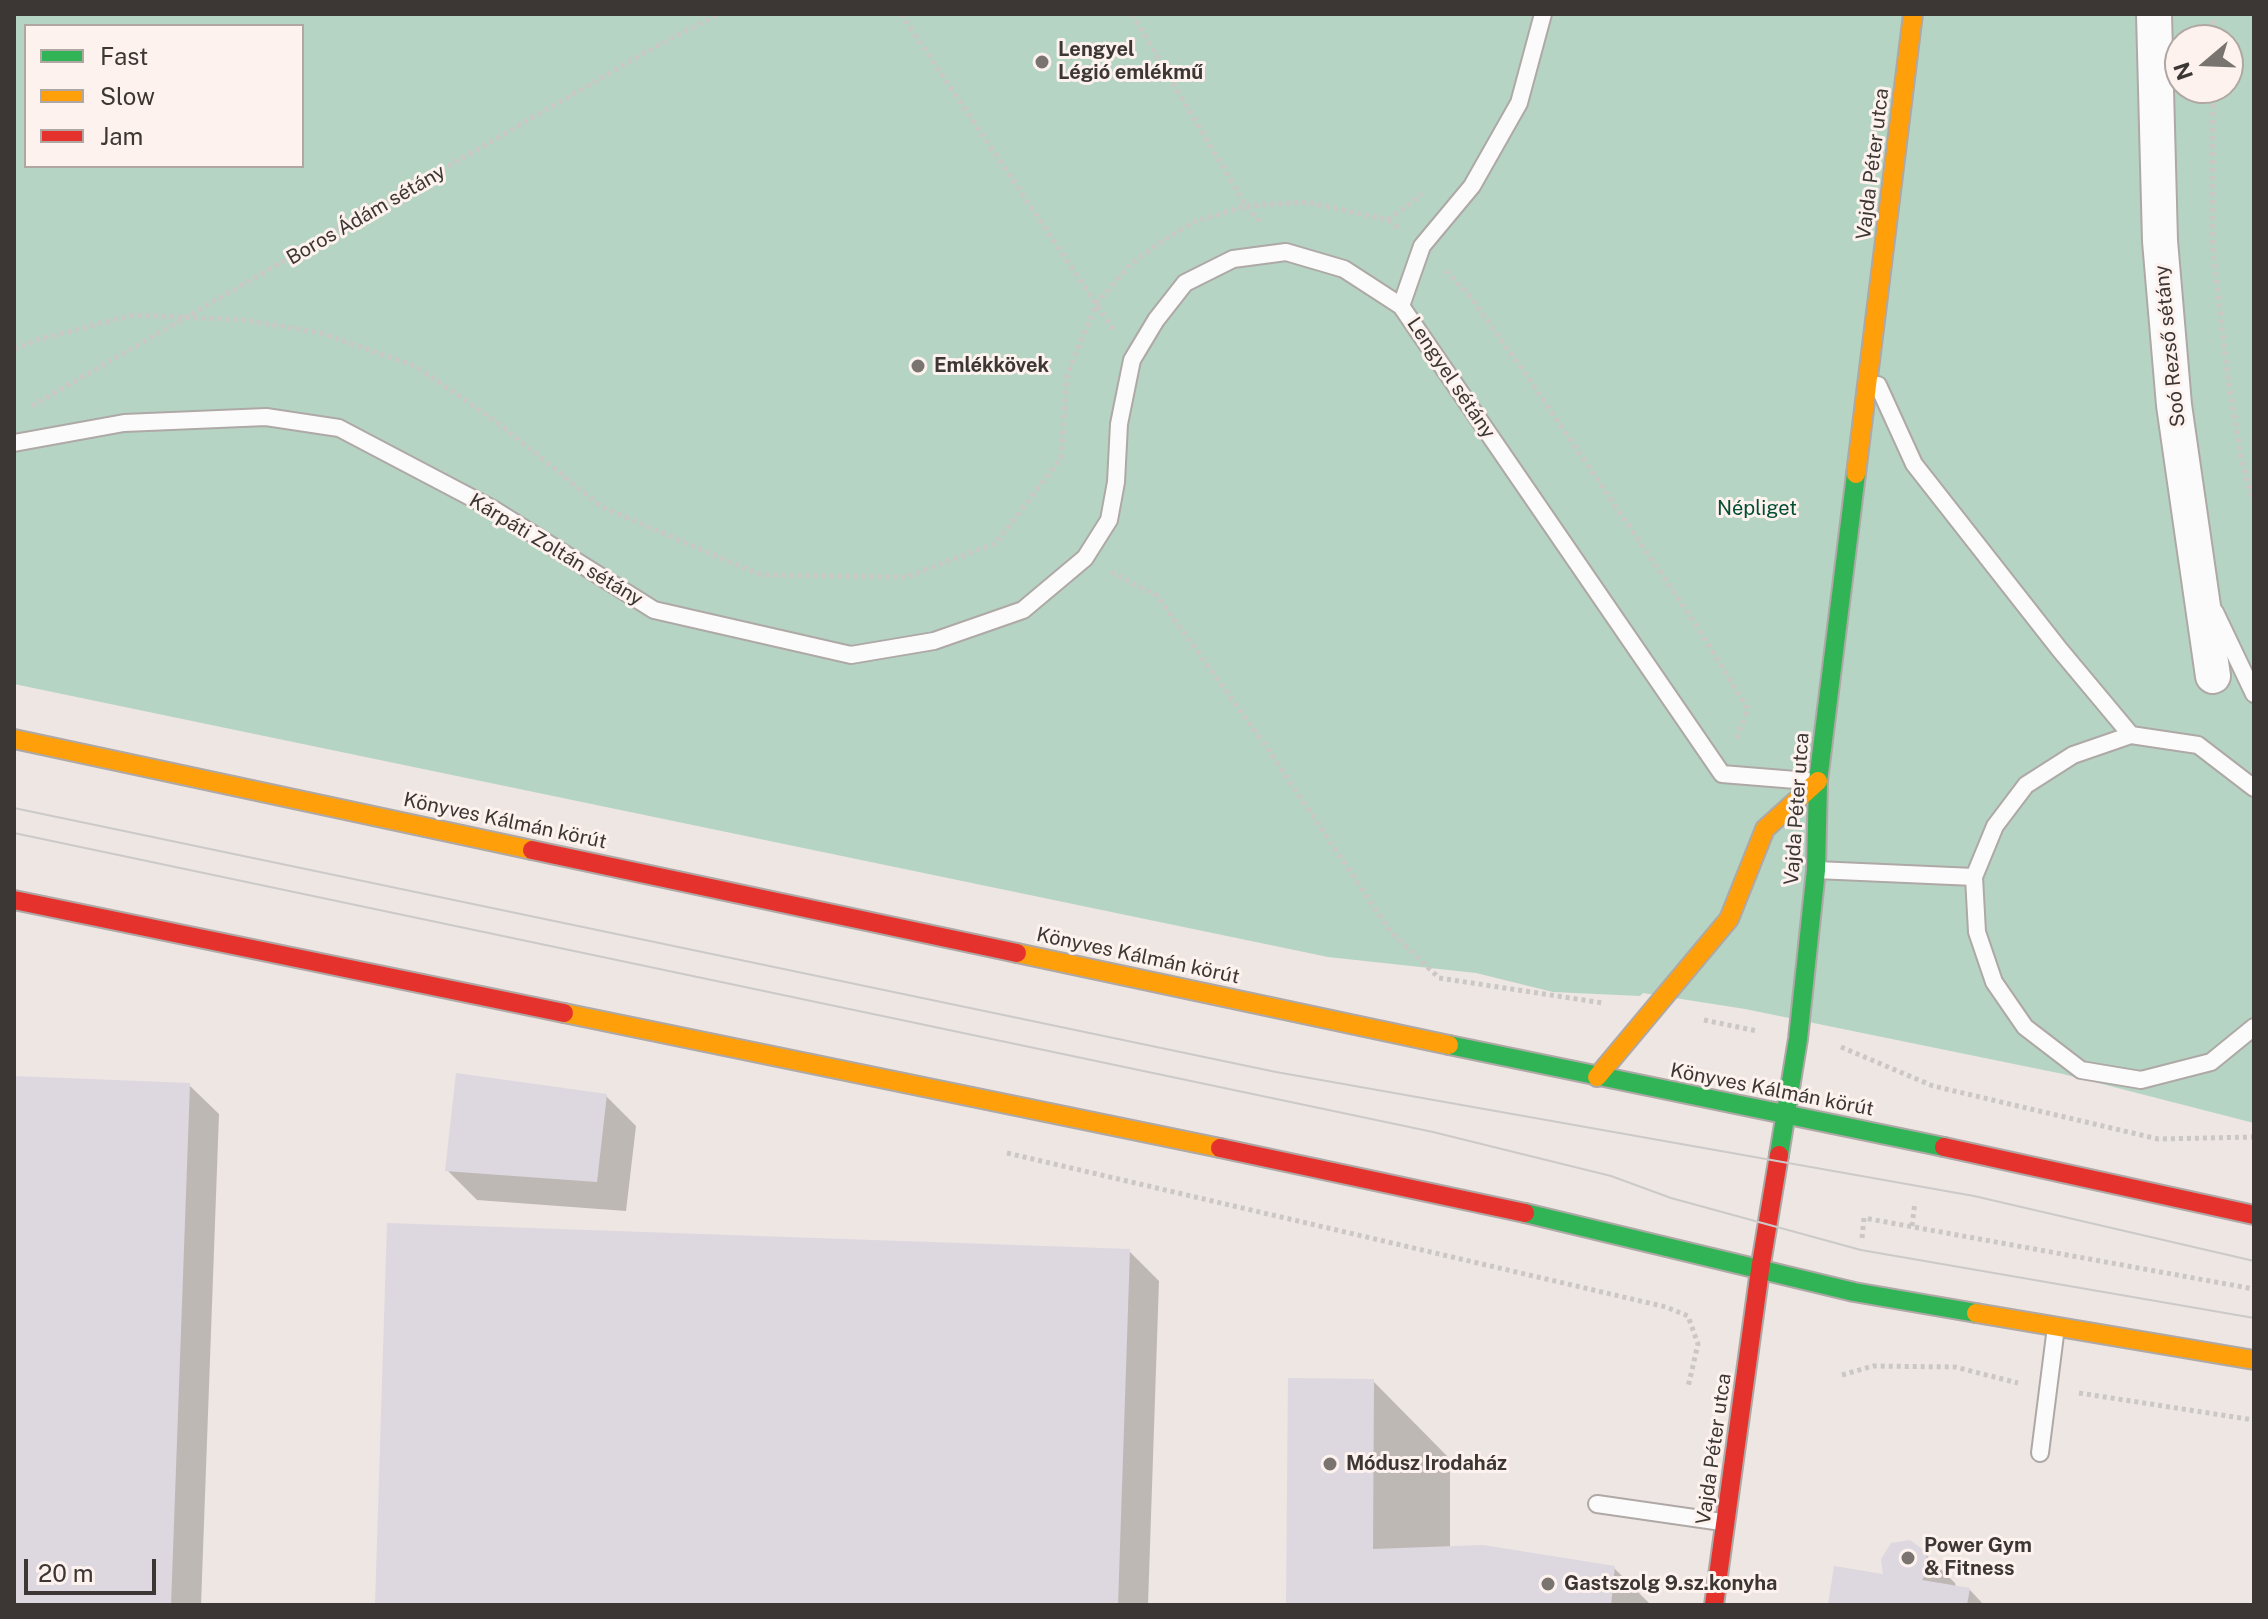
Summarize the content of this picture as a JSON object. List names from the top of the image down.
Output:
{
  "streets": {
    "main road": ["Vajda Péter utca", "Könyves Kálmán körút"],
    "street": ["Soó Rezső sétány"],
    "lane": ["Lengyel sétány", "Kárpáti Zoltán sétány"],
    "path": ["Boros Ádám sétány"]
  },
  "crossings": [
    ["Vajda Péter utca", "Könyves Kálmán körút"],
    ["Lengyel sétány", "Kárpáti Zoltán sétány"]
  ],
  "parks": ["Népliget"],
  "places": [
    "Lengyel Légió emlékmű",
    "Emlékkövek",
    "Módusz Irodaház",
    "Power Gym & Fitness",
    "Gastszolg 9.sz.konyha"
  ],
  "legend": ["Fast", "Slow", "Jam"],
  "scale_bar": "20 m",
  "north": "left"
}
